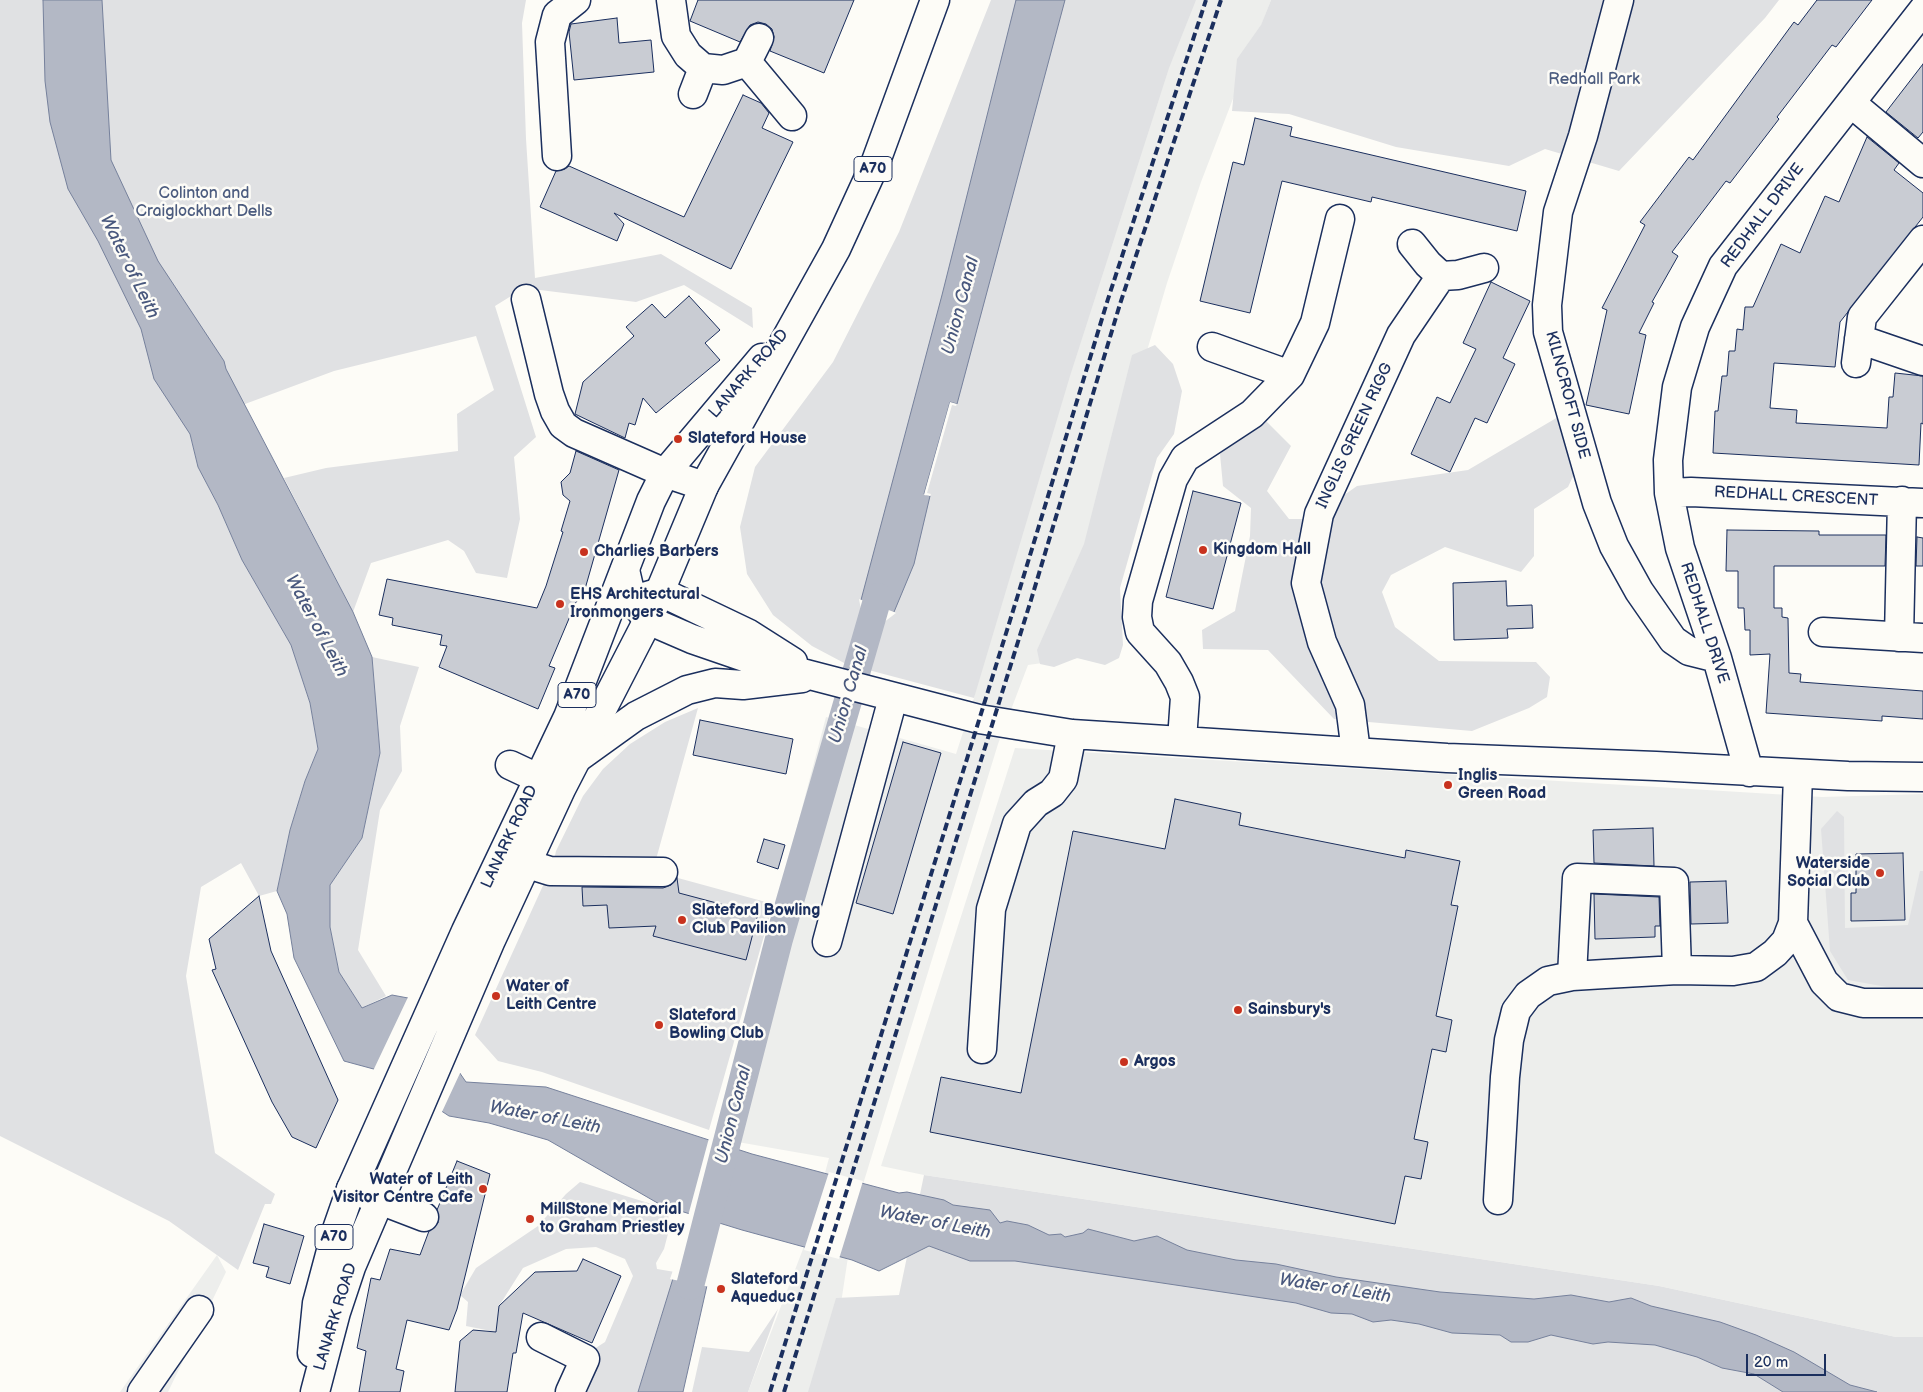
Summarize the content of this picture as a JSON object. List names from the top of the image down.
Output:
{
  "streets": {
    "street": [
      "A70",
      "REDHALL DRIVE",
      "LANARK ROAD",
      "KILNCROFT SIDE",
      "INGLIS GREEN RIGG",
      "REDHALL CRESCENT"
    ]
  },
  "crossings": [
    ["REDHALL DRIVE", "KILNCROFT SIDE"],
    ["REDHALL DRIVE", "REDHALL CRESCENT"]
  ],
  "water": ["Water of Leith", "Union Canal"],
  "parks": ["Redhall Park", "Colinton and Craiglockhart Dells"],
  "places": [
    "Slateford House",
    "Kingdom Hall",
    "Charlies Barbers",
    "EHS Architectural Ironmongers",
    "Inglis Green Road",
    "Waterside Social Club",
    "Slateford Bowling Club Pavilion",
    "Water of Leith Centre",
    "Sainsbury's",
    "Slateford Bowling Club",
    "Argos",
    "Water of Leith Visitor Centre Cafe",
    "MillStone Memorial to Graham Priestley",
    "Slateford Aqueduc"
  ],
  "scale_bar": "20 m"
}
